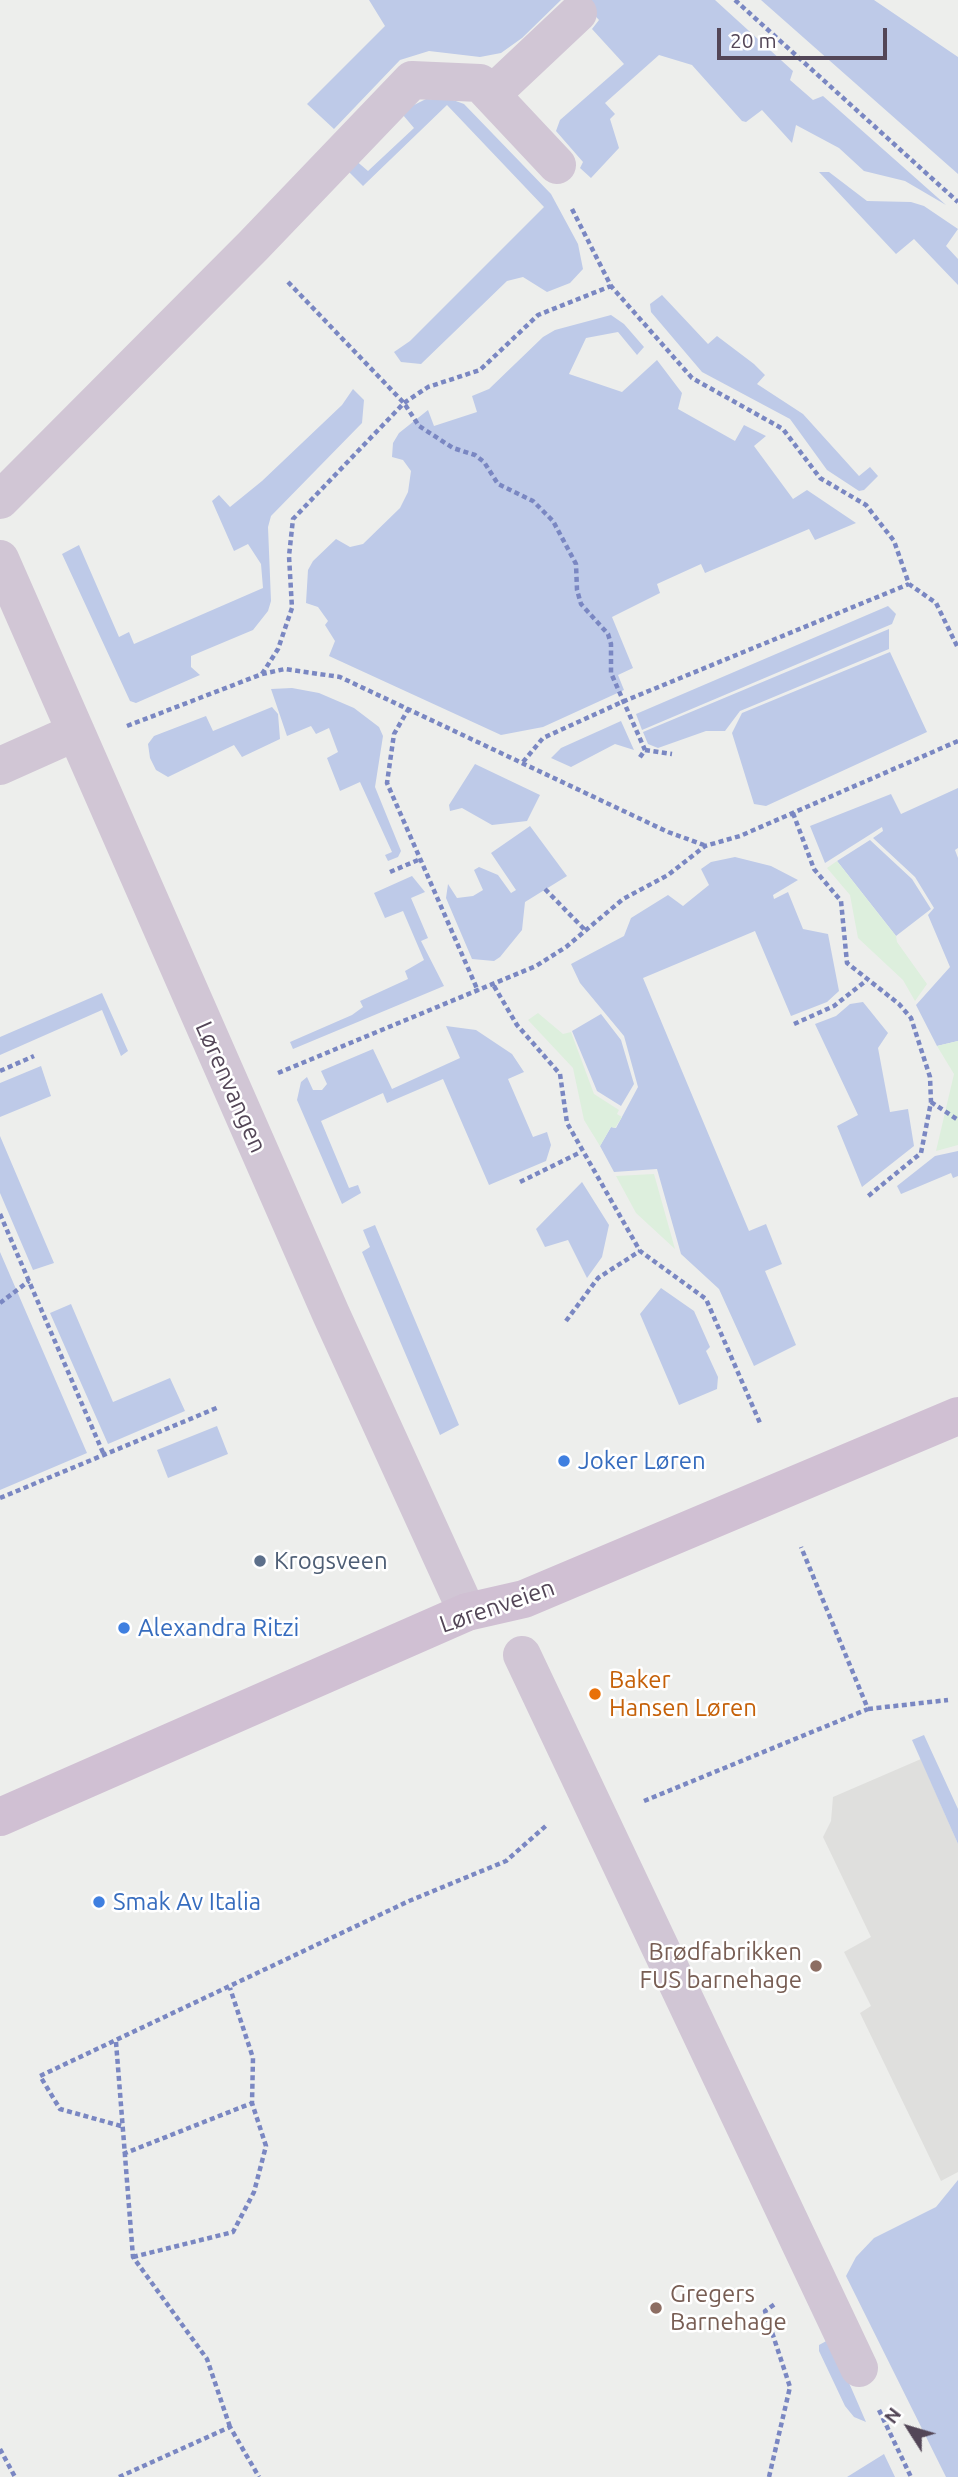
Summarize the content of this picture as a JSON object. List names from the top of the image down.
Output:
{
  "streets": {
    "street": ["Lørenvangen", "Lørenveien"]
  },
  "crossings": [
    ["Lørenvangen", "Lørenveien"]
  ],
  "places": [
    "Joker Løren",
    "Krogsveen",
    "Alexandra Ritzi",
    "Baker Hansen Løren",
    "Smak Av Italia",
    "Brødfabrikken FUS barnehage",
    "Gregers Barnehage"
  ],
  "scale_bar": "20 m",
  "north": "top left"
}
